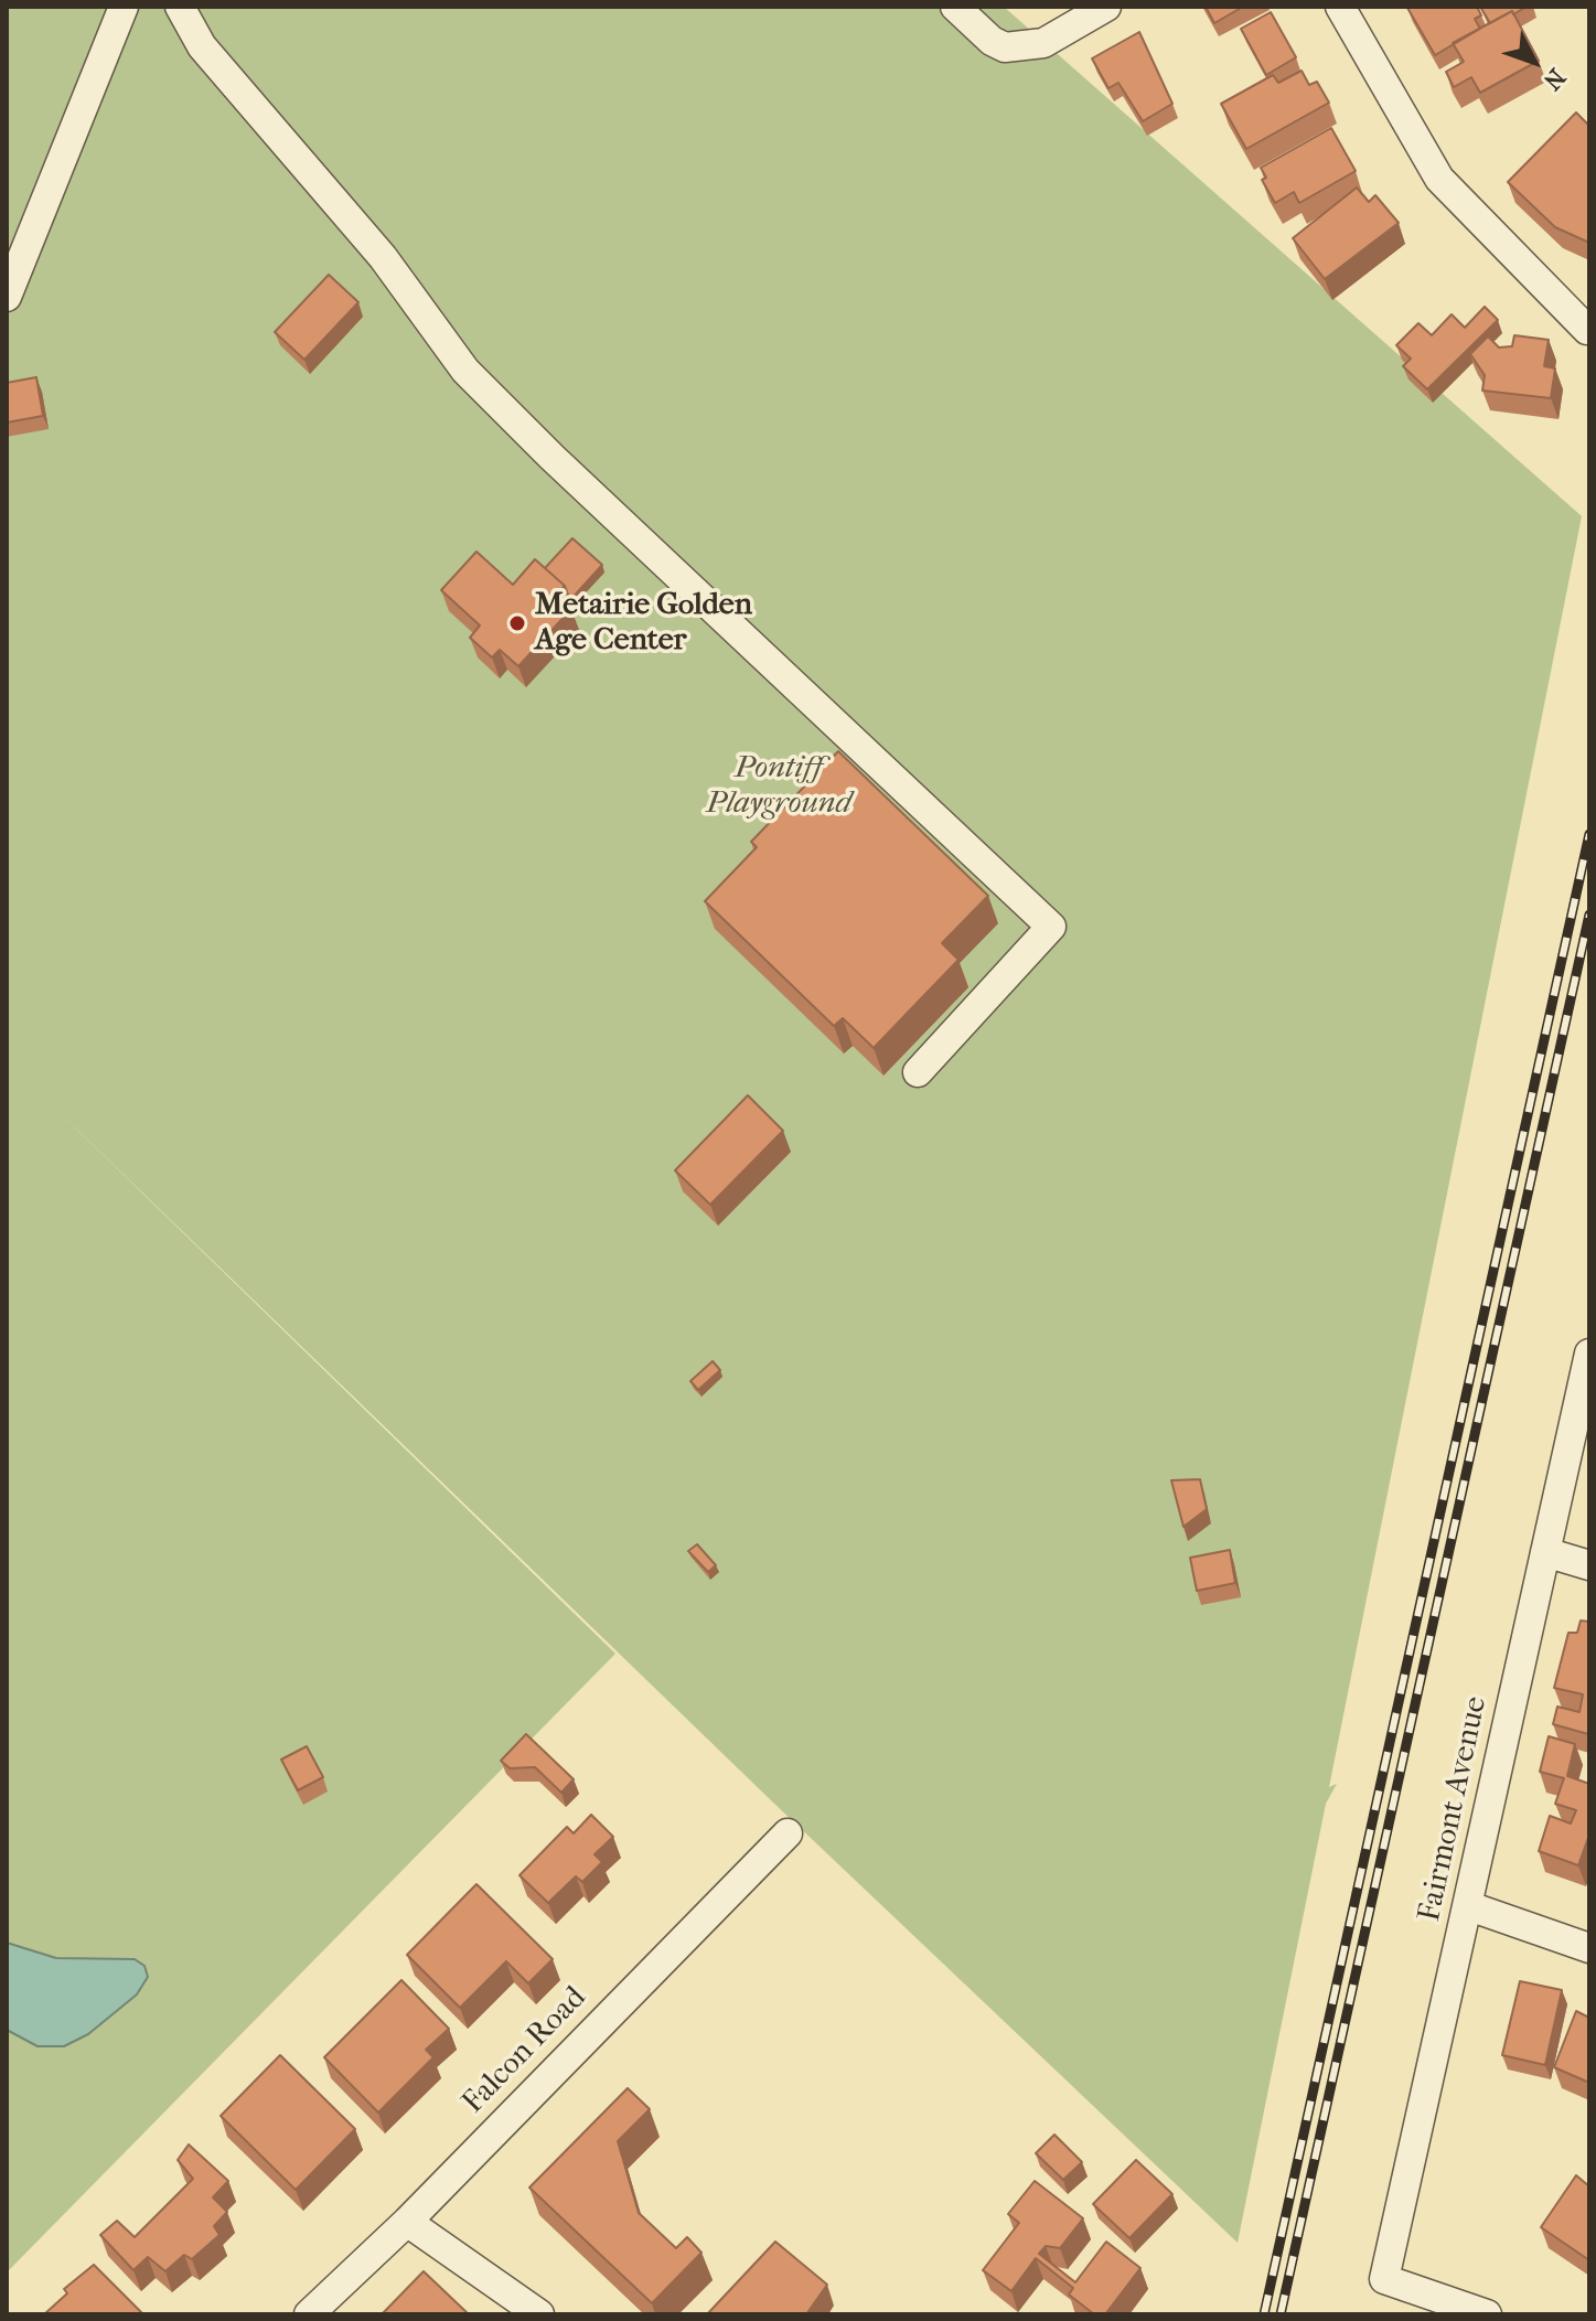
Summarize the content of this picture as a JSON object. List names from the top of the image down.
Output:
{
  "streets": {
    "street": ["Fairmont Avenue", "Falcon Road"]
  },
  "parks": ["Pontiff Playground"],
  "places": ["Metairie Golden Age Center"],
  "north": "bottom right"
}
